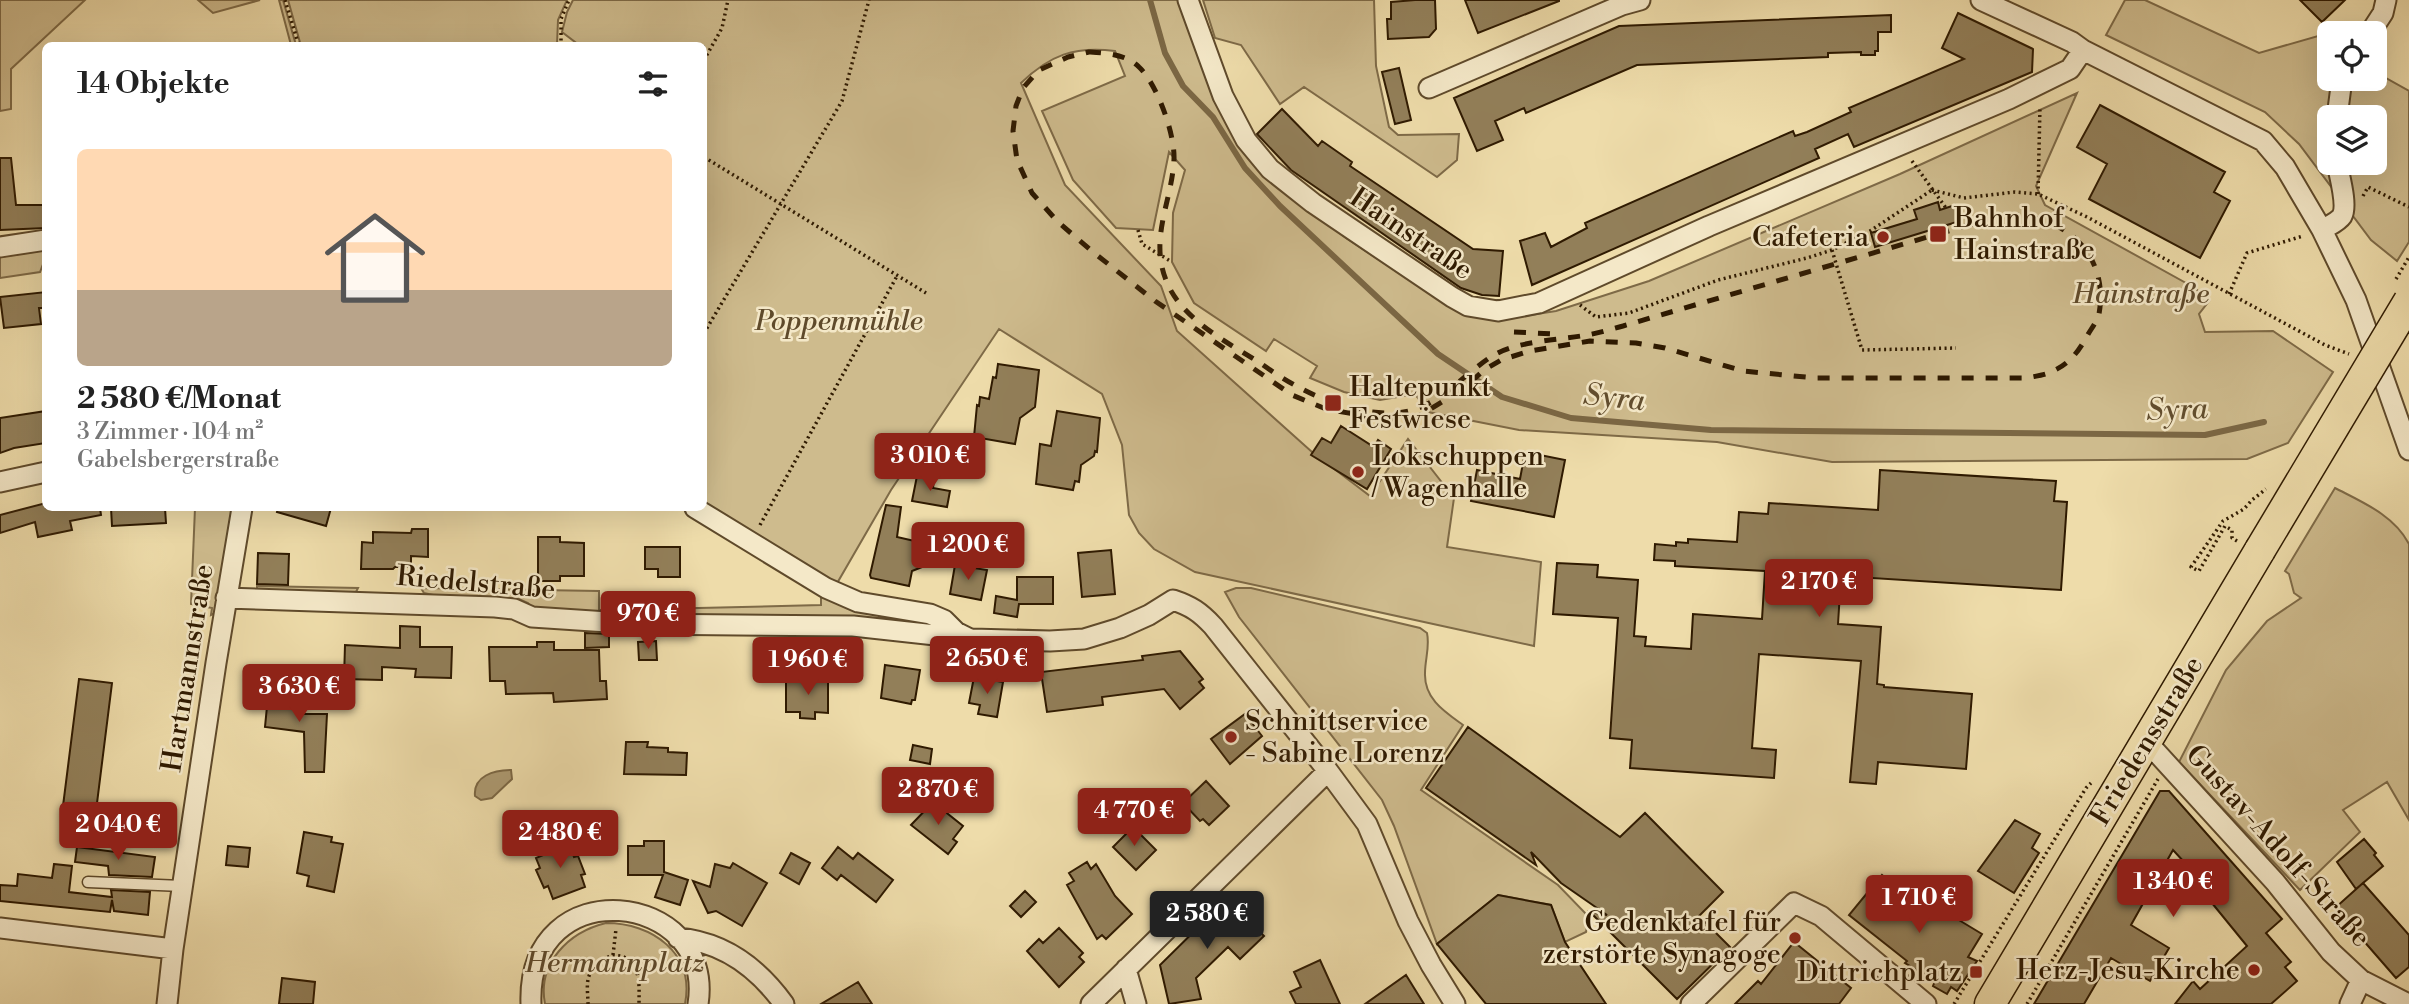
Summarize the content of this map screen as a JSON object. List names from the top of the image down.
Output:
{
  "streets": {
    "main road": ["Friedensstraße"],
    "street": [
      "Hainstraße",
      "Riedelstraße",
      "Hartmannstraße",
      "Gustav-Adolf-Straße"
    ]
  },
  "crossings": [
    ["Riedelstraße", "Hartmannstraße"],
    ["Friedensstraße", "Gustav-Adolf-Straße"]
  ],
  "water": ["Syra"],
  "parks": ["Hainstraße", "Poppenmühle", "Hermannplatz"],
  "places": {
    "transit": ["Bahnhof Hainstraße", "Haltepunkt Festwiese", "Dittrichplatz"],
    "other": [
      "Cafeteria",
      "Lokschuppen / Wagenhalle",
      "Schnittservice - Sabine Lorenz",
      "Gedenktafel für zerstörte Synagoge",
      "Herz-Jesu-Kirche"
    ]
  },
  "page": {
    "heading": "14 Objekte",
    "list": [
      {
        "name": "2 580 €/Monat",
        "note": "3 Zimmer · 104 m² · Gabelsbergerstraße"
      }
    ],
    "price": [
      "3 010 €",
      "1 200 €",
      "2 170 €",
      "970 €",
      "2 650 €",
      "1 960 €",
      "3 630 €",
      "2 870 €",
      "4 770 €",
      "2 040 €",
      "2 480 €",
      "1 340 €",
      "1 710 €",
      "2 580 €"
    ]
  }
}
